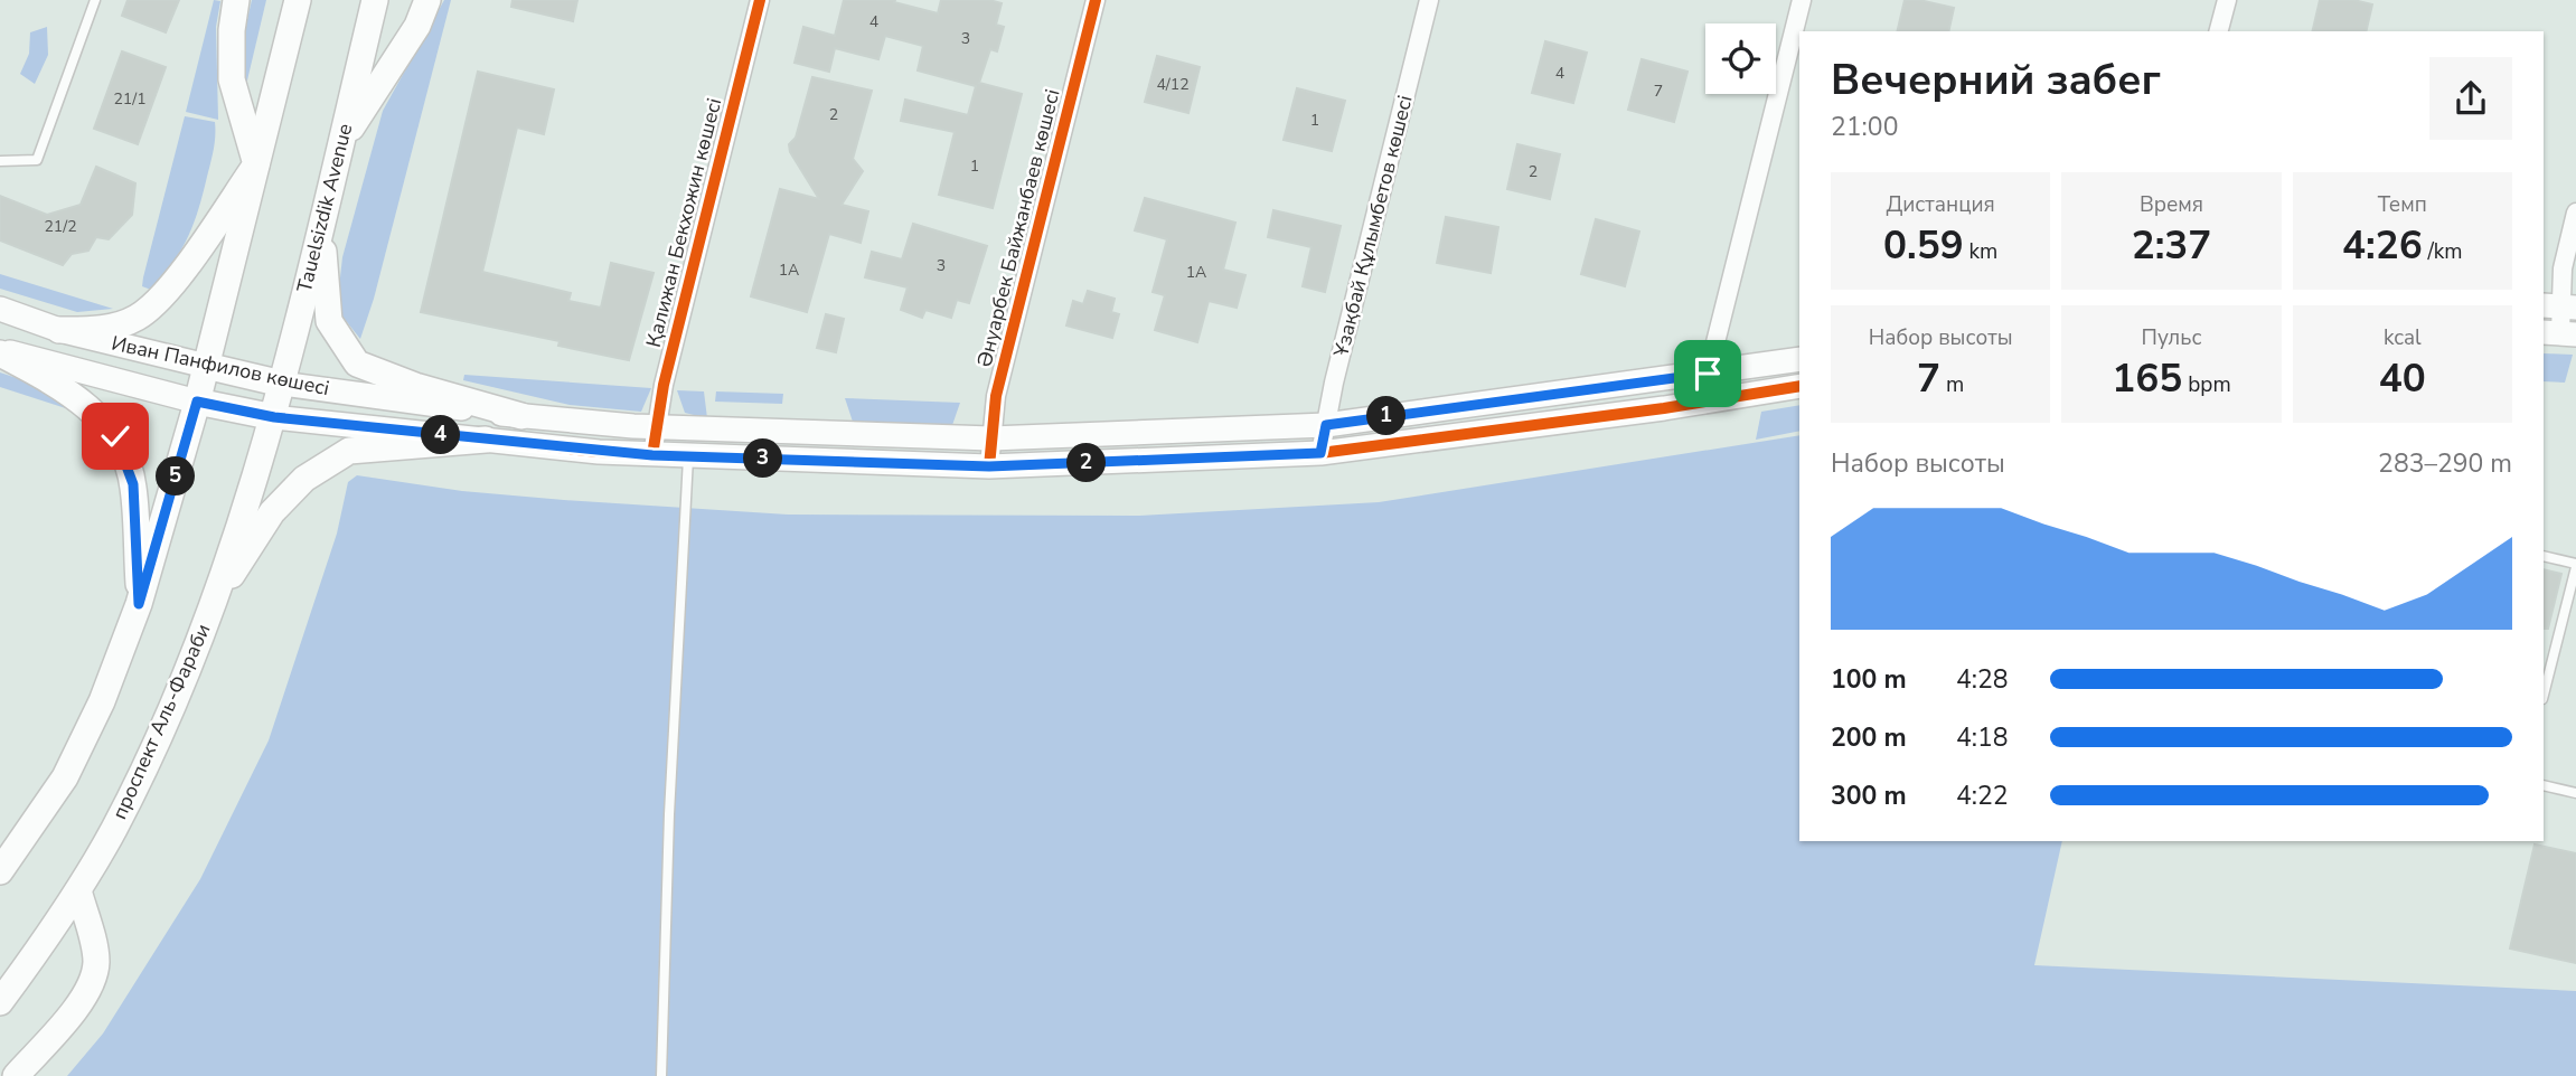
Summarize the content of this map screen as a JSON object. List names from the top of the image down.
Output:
{
  "streets": {
    "main road": ["Tauelsizdik Avenue", "Иван Панфилов көшесі", "проспект Аль-Фараби"],
    "street": ["Қалижан Бекхожин көшесі", "Ұзақбай Құлымбетов көшесі", "Әнуарбек Байжанбаев көшесі"]
  },
  "crossings": [
    ["Tauelsizdik Avenue", "Иван Панфилов көшесі"],
    ["Tauelsizdik Avenue", "проспект Аль-Фараби"],
    ["Қалижан Бекхожин көшесі", "Иван Панфилов көшесі"],
    ["Ұзақбай Құлымбетов көшесі", "Иван Панфилов көшесі"],
    ["Әнуарбек Байжанбаев көшесі", "Иван Панфилов көшесі"],
    ["Иван Панфилов көшесі", "проспект Аль-Фараби"]
  ],
  "house_numbers": [
    "4",
    "3",
    "4",
    "4/12",
    "7",
    "21/1",
    "2",
    "1",
    "1",
    "2",
    "21/2",
    "3",
    "1А",
    "1А"
  ],
  "page": {
    "heading": ["Вечерний забег", "21:00"],
    "stats": [
      ["Дистанция", "0.59 km"],
      ["Время", "2:37"],
      ["Темп", "4:26 /km"],
      ["Набор высоты", "7 m"],
      ["Пульс", "165 bpm"],
      ["kcal", "40"]
    ],
    "pins": [
      "1",
      "4",
      "3",
      "2",
      "5"
    ],
    "chart": ["Набор высоты", "283–290 m"],
    "list": [
      {
        "name": "100 m",
        "note": "4:28"
      },
      {
        "name": "200 m",
        "note": "4:18"
      },
      {
        "name": "300 m",
        "note": "4:22"
      }
    ]
  }
}
